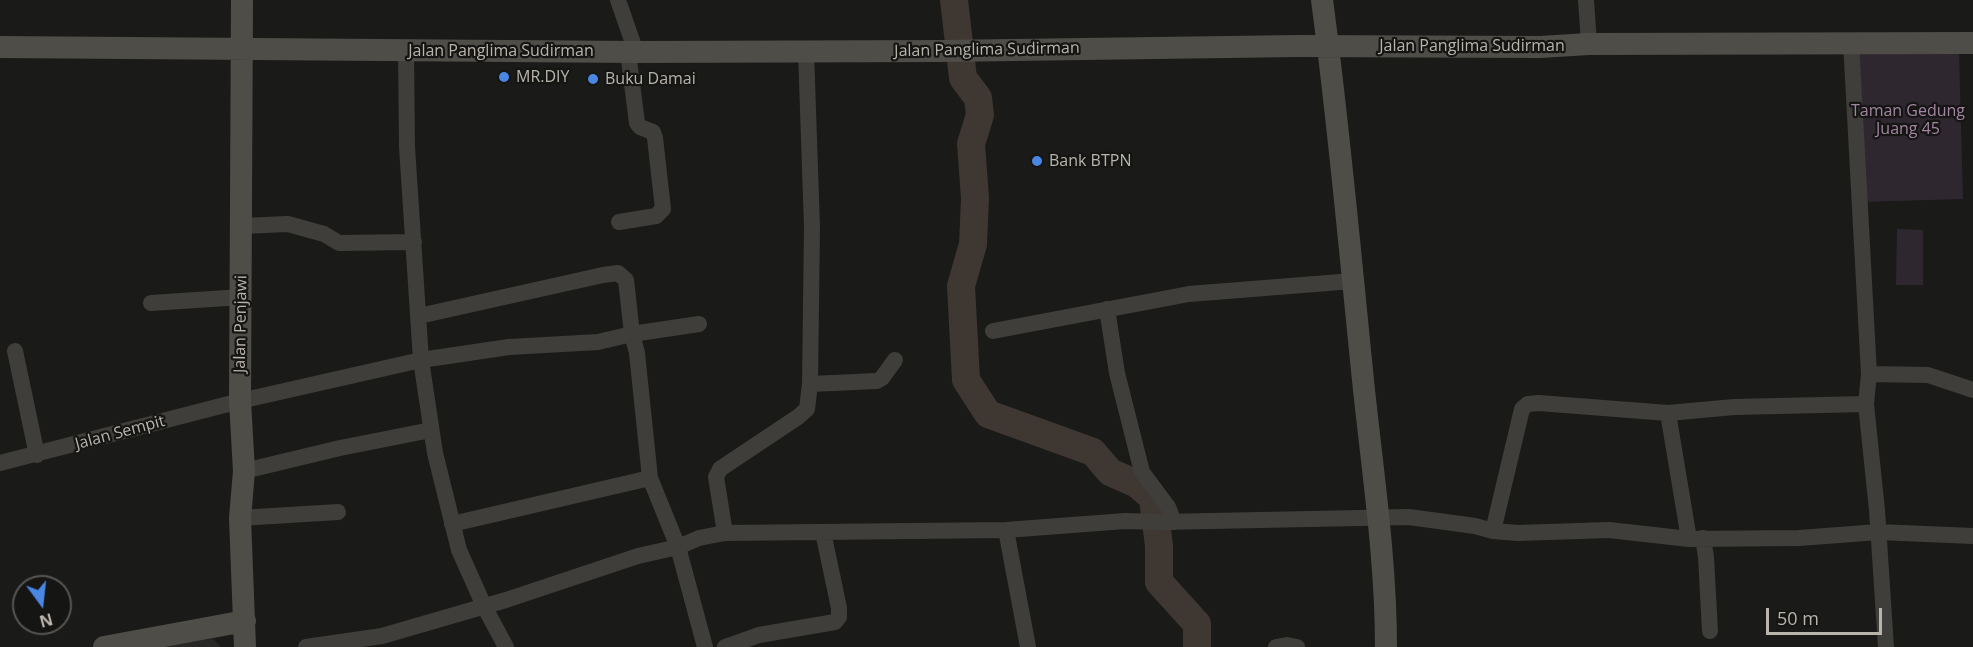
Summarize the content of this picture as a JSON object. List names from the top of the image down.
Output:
{
  "streets": {
    "main road": ["Jalan Panglima Sudirman", "Jalan Penjawi"],
    "street": ["Jalan Sempit"]
  },
  "crossings": [
    ["Jalan Panglima Sudirman", "Jalan Penjawi"],
    ["Jalan Penjawi", "Jalan Sempit"]
  ],
  "parks": ["Taman Gedung Juang 45"],
  "places": ["MR.DIY", "Buku Damai", "Bank BTPN"],
  "scale_bar": "50 m",
  "north": "bottom"
}
